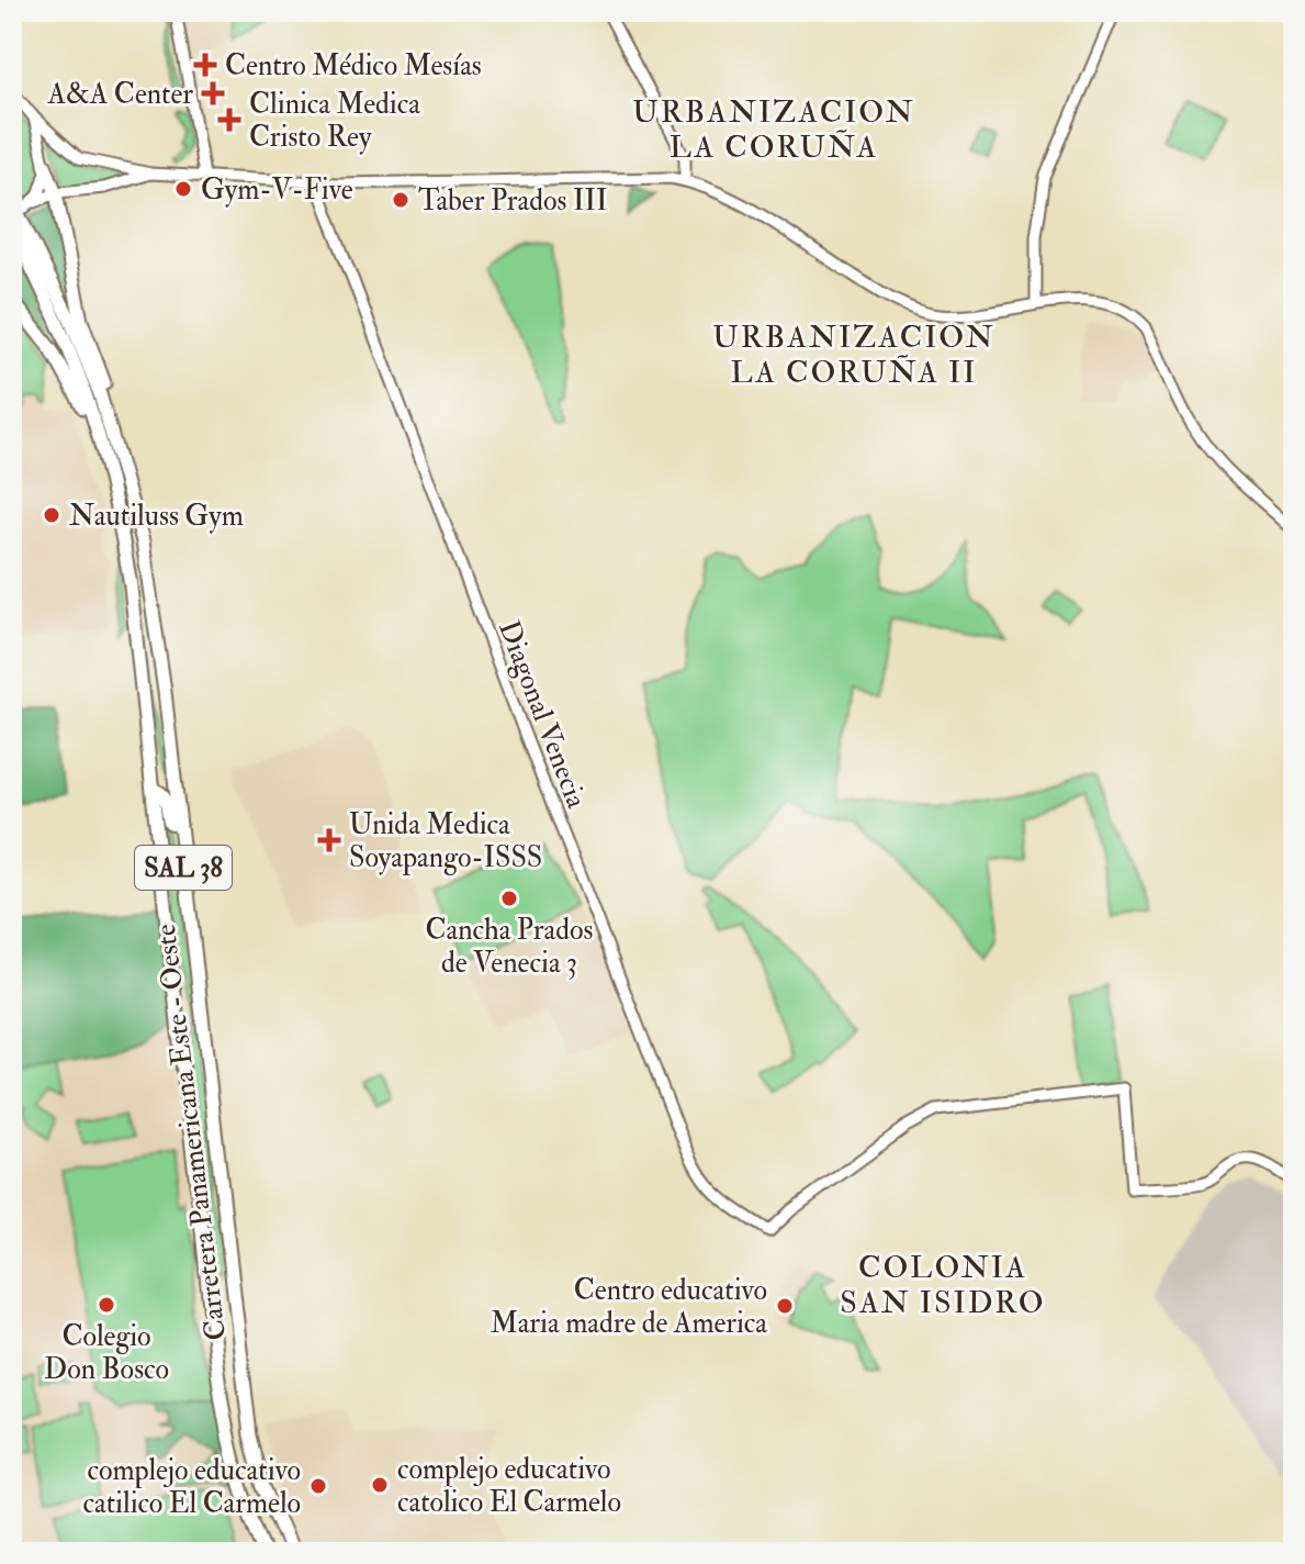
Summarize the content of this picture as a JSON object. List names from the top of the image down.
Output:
{
  "streets": {
    "highway": ["SAL 38", "Carretera Panamericana Este - Oeste"],
    "street": ["Diagonal Venecia"]
  },
  "districts": ["URBANIZACION LA CORUÑA", "URBANIZACION LA CORUÑA II", "COLONIA SAN ISIDRO"],
  "places": {
    "health": [
      "Centro Médico Mesías",
      "A&A Center",
      "Clinica Medica Cristo Rey",
      "Unida Medica Soyapango-ISSS"
    ],
    "other": [
      "Gym-V-Five",
      "Taber Prados III",
      "Nautiluss Gym",
      "Cancha Prados de Venecia 3",
      "Colegio Don Bosco",
      "Centro educativo Maria madre de America",
      "complejo educativo catolico El Carmelo",
      "complejo educativo catilico El Carmelo"
    ]
  }
}
